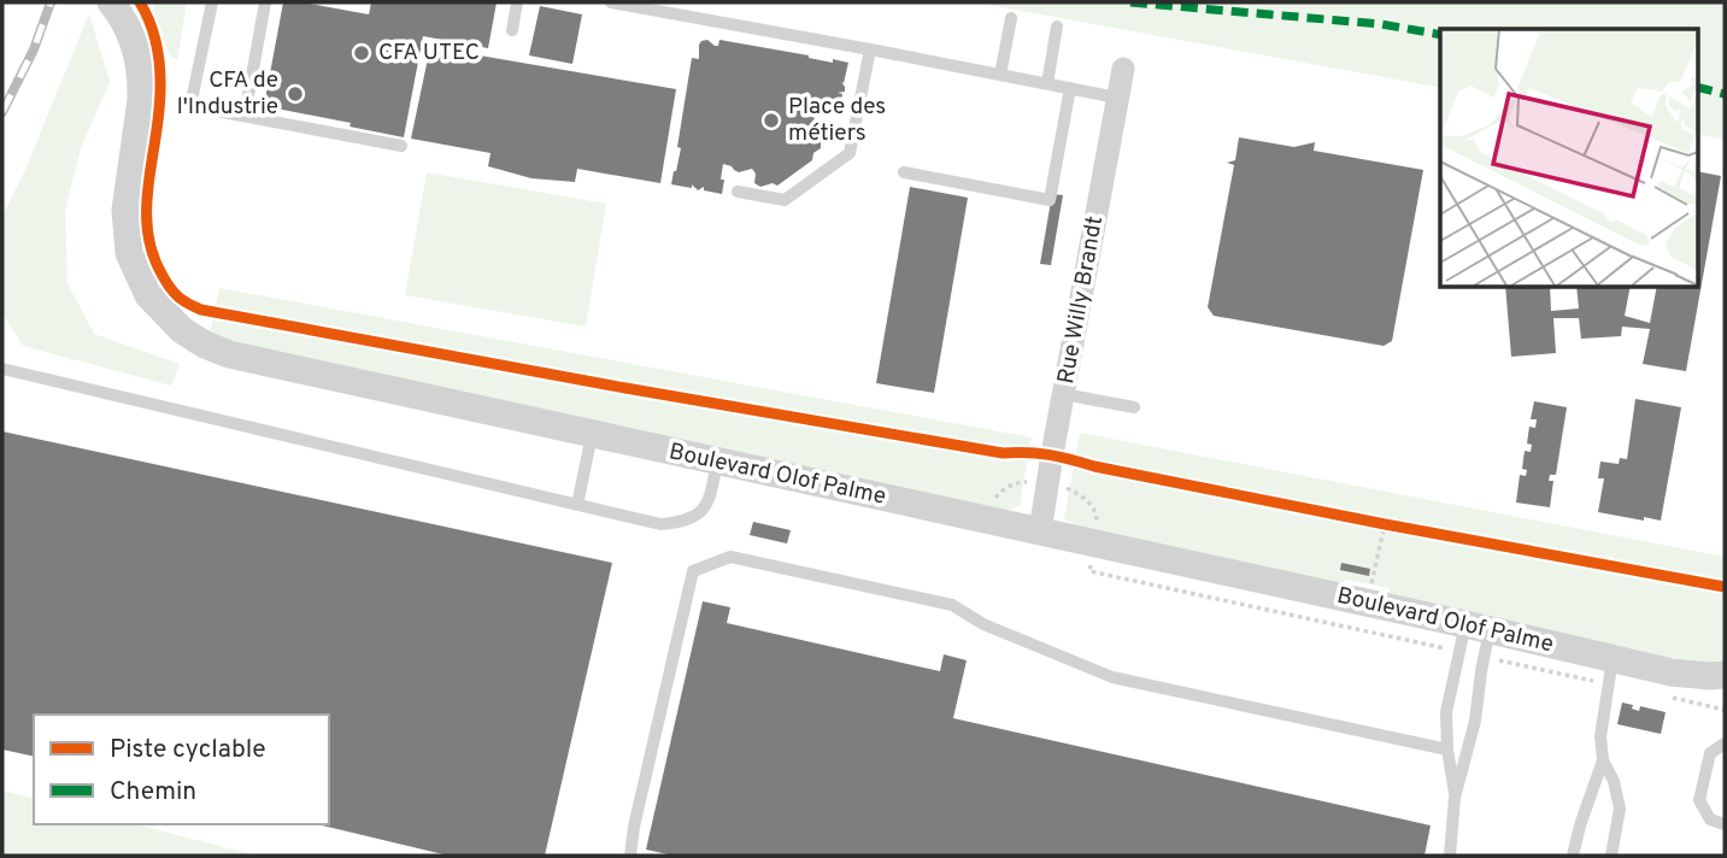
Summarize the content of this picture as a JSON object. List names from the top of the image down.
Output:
{
  "streets": {
    "street": ["Rue Willy Brandt", "Boulevard Olof Palme"]
  },
  "crossings": [
    ["Rue Willy Brandt", "Boulevard Olof Palme"]
  ],
  "places": ["CFA UTEC", "CFA de l'Industrie", "Place des métiers"],
  "legend": ["Piste cyclable", "Chemin"]
}
